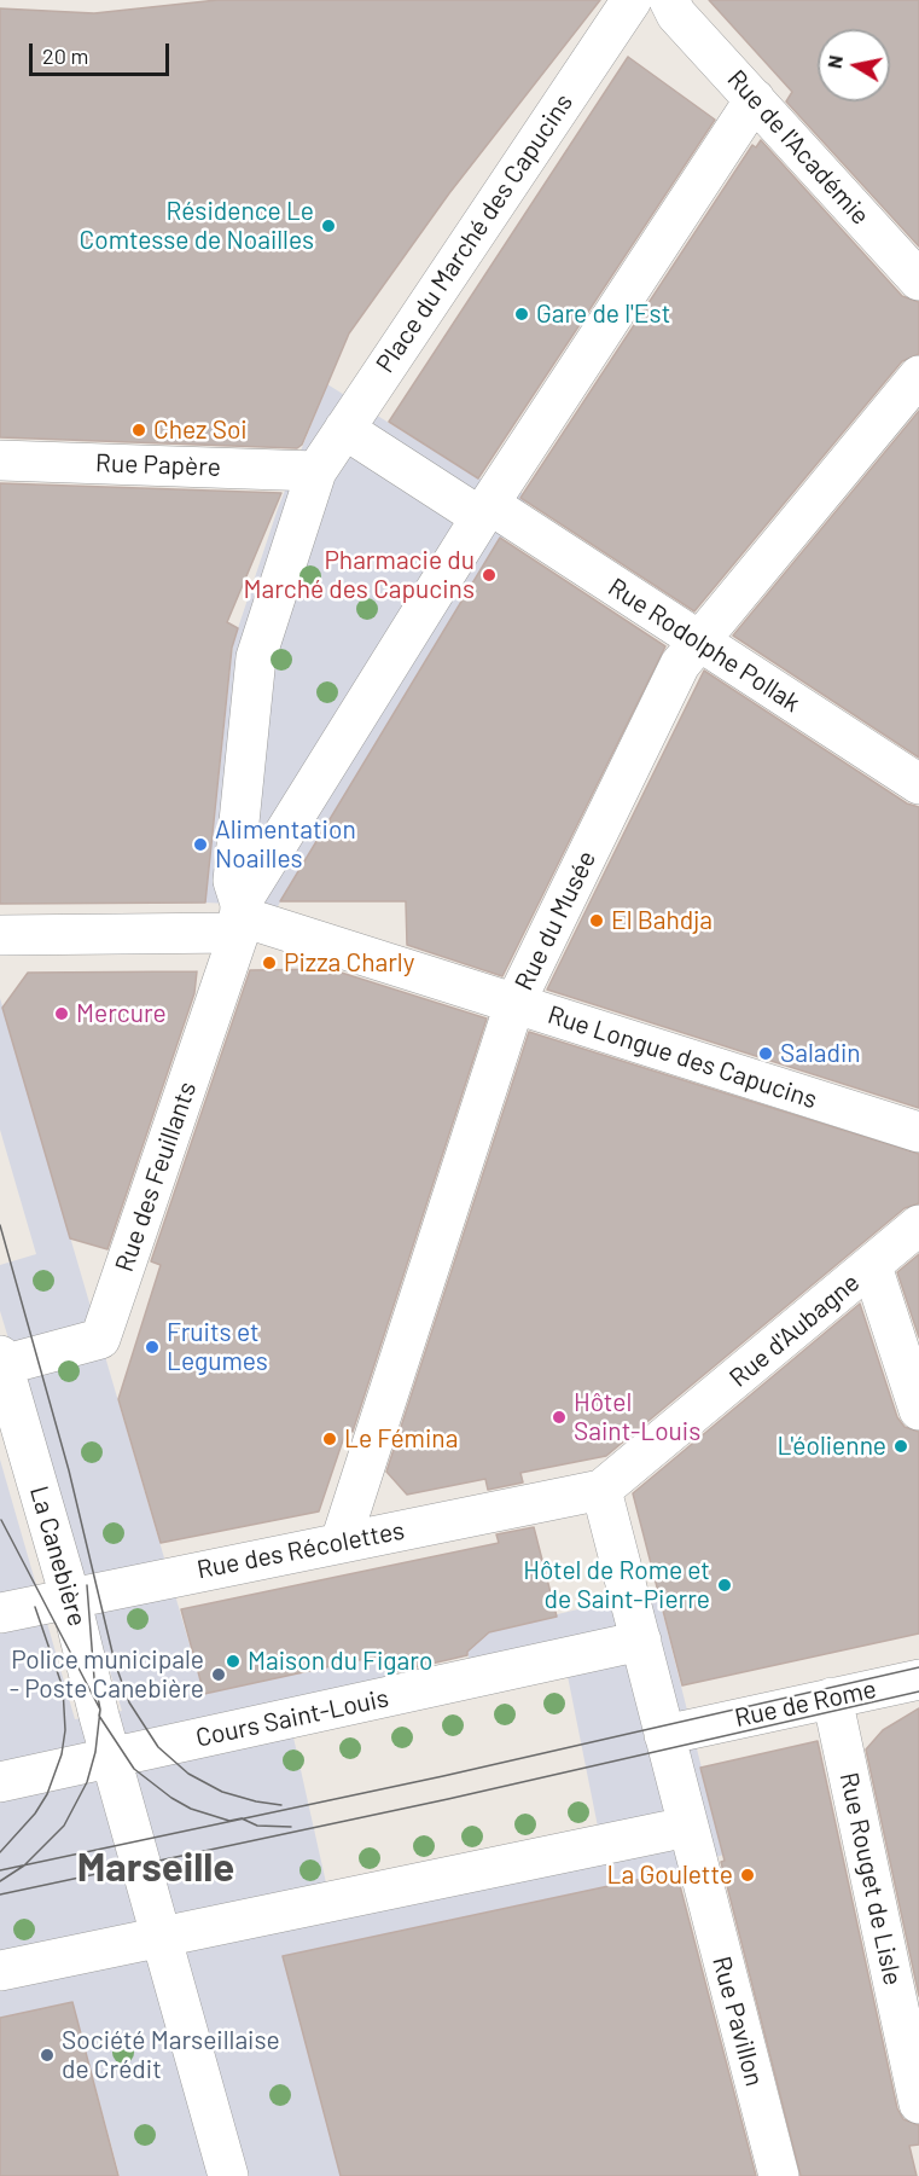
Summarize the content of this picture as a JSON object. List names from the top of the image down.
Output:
{
  "streets": {
    "street": [
      "Rue de l'Académie",
      "Place du Marché des Capucins",
      "Rue Papère",
      "Rue Rodolphe Pollak",
      "Rue du Musée",
      "Rue Longue des Capucins",
      "Rue des Feuillants",
      "Rue d'Aubagne",
      "Rue des Récolettes",
      "La Canebière",
      "Rue de Rome",
      "Cours Saint-Louis",
      "Rue Rouget de Lisle",
      "Rue Pavillon"
    ]
  },
  "crossings": [
    ["Place du Marché des Capucins", "Rue Papère"],
    ["Place du Marché des Capucins", "Rue Longue des Capucins"],
    ["Place du Marché des Capucins", "Rue des Feuillants"],
    ["Rue Rodolphe Pollak", "Rue du Musée"],
    ["Rue du Musée", "Rue Longue des Capucins"],
    ["Rue du Musée", "Rue des Récolettes"],
    ["Rue Longue des Capucins", "Rue des Feuillants"],
    ["Rue des Feuillants", "La Canebière"],
    ["Rue d'Aubagne", "Rue des Récolettes"],
    ["Rue des Récolettes", "La Canebière"],
    ["La Canebière", "Cours Saint-Louis"],
    ["Rue de Rome", "Rue Rouget de Lisle"]
  ],
  "districts": ["Marseille"],
  "places": [
    "Résidence Le Comtesse de Noailles",
    "Gare de l'Est",
    "Chez Soi",
    "Pharmacie du Marché des Capucins",
    "Alimentation Noailles",
    "El Bahdja",
    "Pizza Charly",
    "Mercure",
    "Saladin",
    "Fruits et Legumes",
    "Hôtel Saint-Louis",
    "Le Fémina",
    "L'éolienne",
    "Hôtel de Rome et de Saint-Pierre",
    "Maison du Figaro",
    "Police municipale - Poste Canebière",
    "La Goulette",
    "Société Marseillaise de Crédit"
  ],
  "scale_bar": "20 m",
  "north": "left"
}
